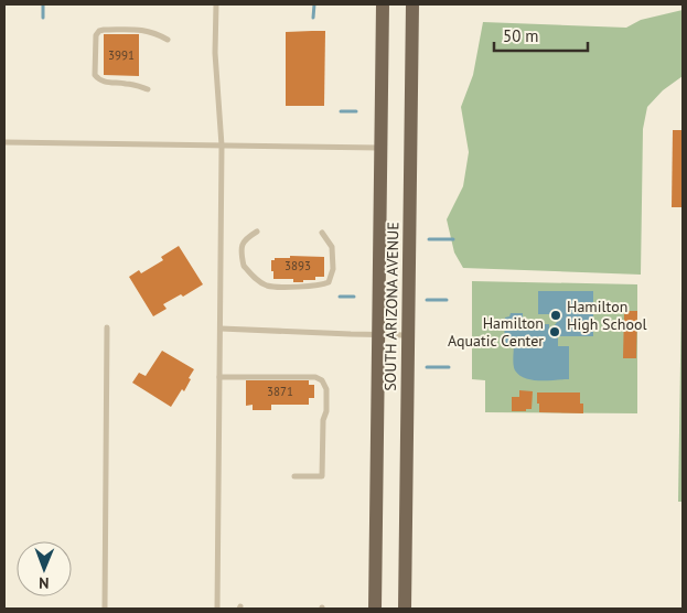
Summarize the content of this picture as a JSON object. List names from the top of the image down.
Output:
{
  "streets": {
    "main road": ["SOUTH ARIZONA AVENUE"]
  },
  "places": ["Hamilton High School", "Hamilton Aquatic Center"],
  "house_numbers": ["3991", "3893", "3871"],
  "scale_bar": "50 m",
  "north": "bottom"
}
